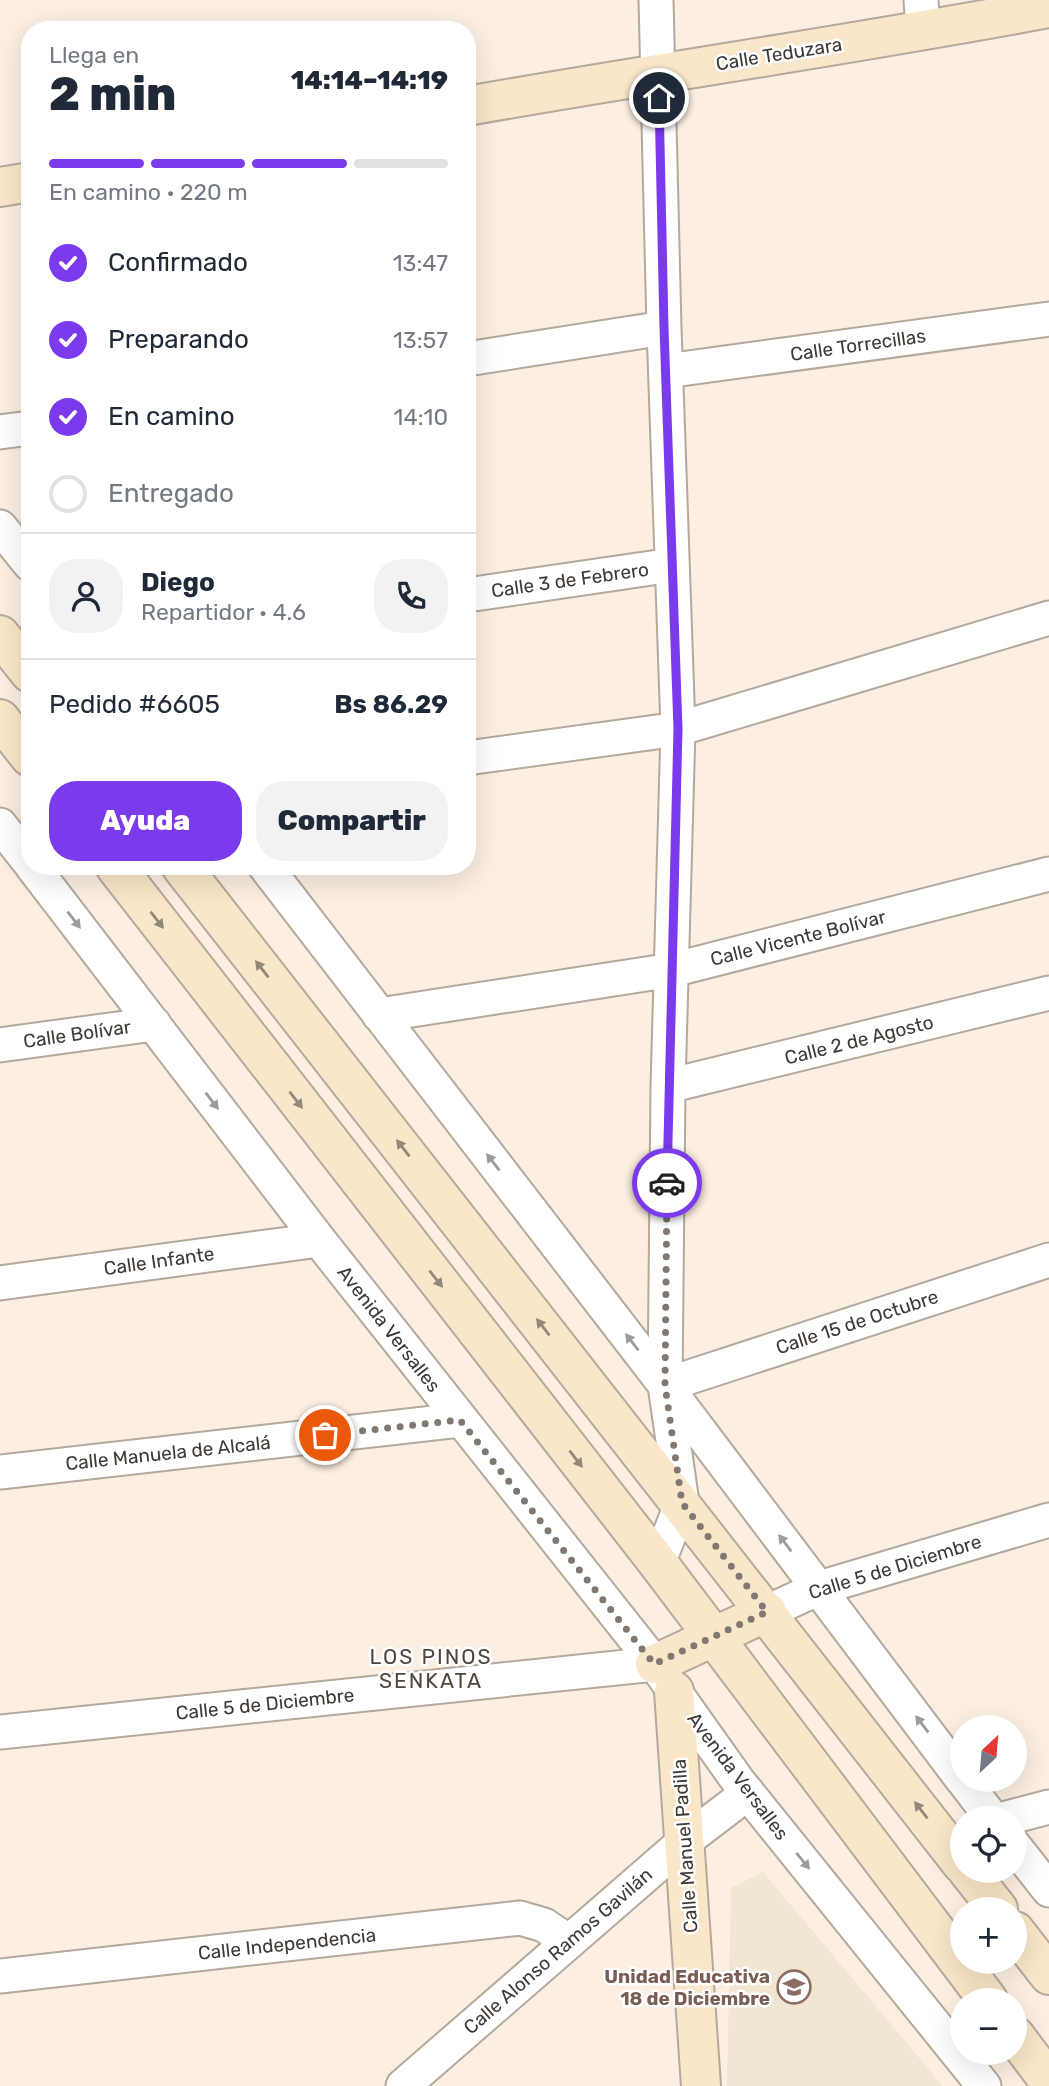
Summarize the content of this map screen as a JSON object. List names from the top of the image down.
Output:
{
  "streets": {
    "street": [
      "Calle Teduzara",
      "Calle Torrecillas",
      "Calle 3 de Febrero",
      "Calle Vicente Bolívar",
      "Calle Bolívar",
      "Calle 2 de Agosto",
      "Calle Infante",
      "Calle 15 de Octubre",
      "Avenida Versalles",
      "Calle Manuela de Alcalá",
      "Calle 5 de Diciembre",
      "Calle Manuel Padilla",
      "Calle Independencia",
      "Calle Alonso Ramos Gavilán"
    ]
  },
  "crossings": [
    ["Calle Bolívar", "Avenida Versalles"],
    ["Calle Infante", "Avenida Versalles"],
    ["Avenida Versalles", "Calle Manuela de Alcalá"],
    ["Avenida Versalles", "Calle 5 de Diciembre"],
    ["Avenida Versalles", "Calle Manuel Padilla"],
    ["Avenida Versalles", "Calle Alonso Ramos Gavilán"],
    ["Calle 5 de Diciembre", "Calle Manuel Padilla"],
    ["Calle Manuel Padilla", "Calle Alonso Ramos Gavilán"],
    ["Calle Independencia", "Calle Alonso Ramos Gavilán"]
  ],
  "districts": ["LOS PINOS SENKATA"],
  "places": {
    "school or university": ["Unidad Educativa 18 de Diciembre"]
  },
  "north": "top right",
  "page": {
    "heading": ["2 min", "Llega en", "14:14–14:19"],
    "panel": [
      "Diego",
      "Repartidor · 4.6",
      "Pedido #6605",
      "Bs 86.29"
    ],
    "bar": "En camino · 220 m",
    "list": [
      ["Confirmado", "13:47"],
      ["Preparando", "13:57"],
      ["En camino", "14:10"],
      "Entregado"
    ],
    "buttons": ["Ayuda", "Compartir"],
    "map_buttons": ["+", "−"]
  }
}
